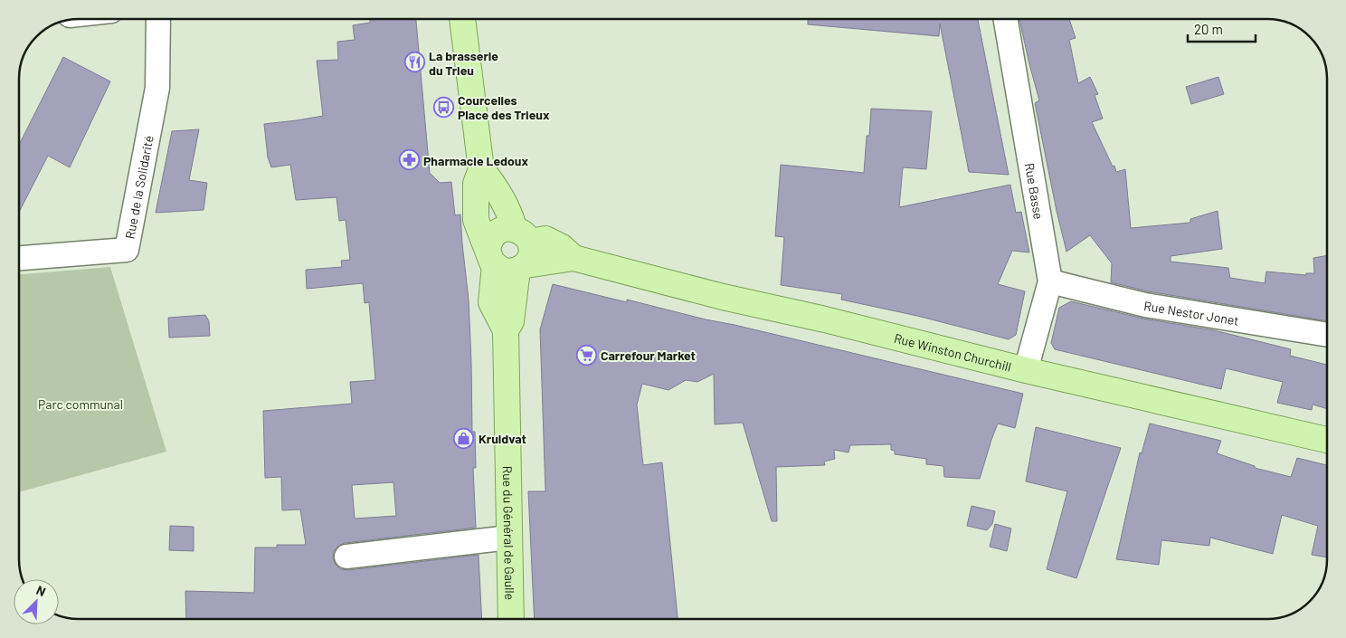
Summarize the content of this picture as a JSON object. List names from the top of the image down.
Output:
{
  "streets": {
    "main road": ["Rue Winston Churchill", "Rue du Général de Gaulle"],
    "street": ["Rue de la Solidarité", "Rue Basse", "Rue Nestor Jonet"]
  },
  "crossings": [
    ["Rue Basse", "Rue Nestor Jonet"],
    ["Rue Basse", "Rue Winston Churchill"],
    ["Rue Winston Churchill", "Rue du Général de Gaulle"]
  ],
  "parks": ["Parc communal"],
  "places": {
    "restaurant": ["La brasserie du Trieu"],
    "bus stop": ["Courcelles Place des Trieux"],
    "pharmacy": ["Pharmacie Ledoux"],
    "supermarket": ["Carrefour Market"],
    "shop": ["Kruidvat"]
  },
  "scale_bar": "20 m",
  "north": "top right"
}
